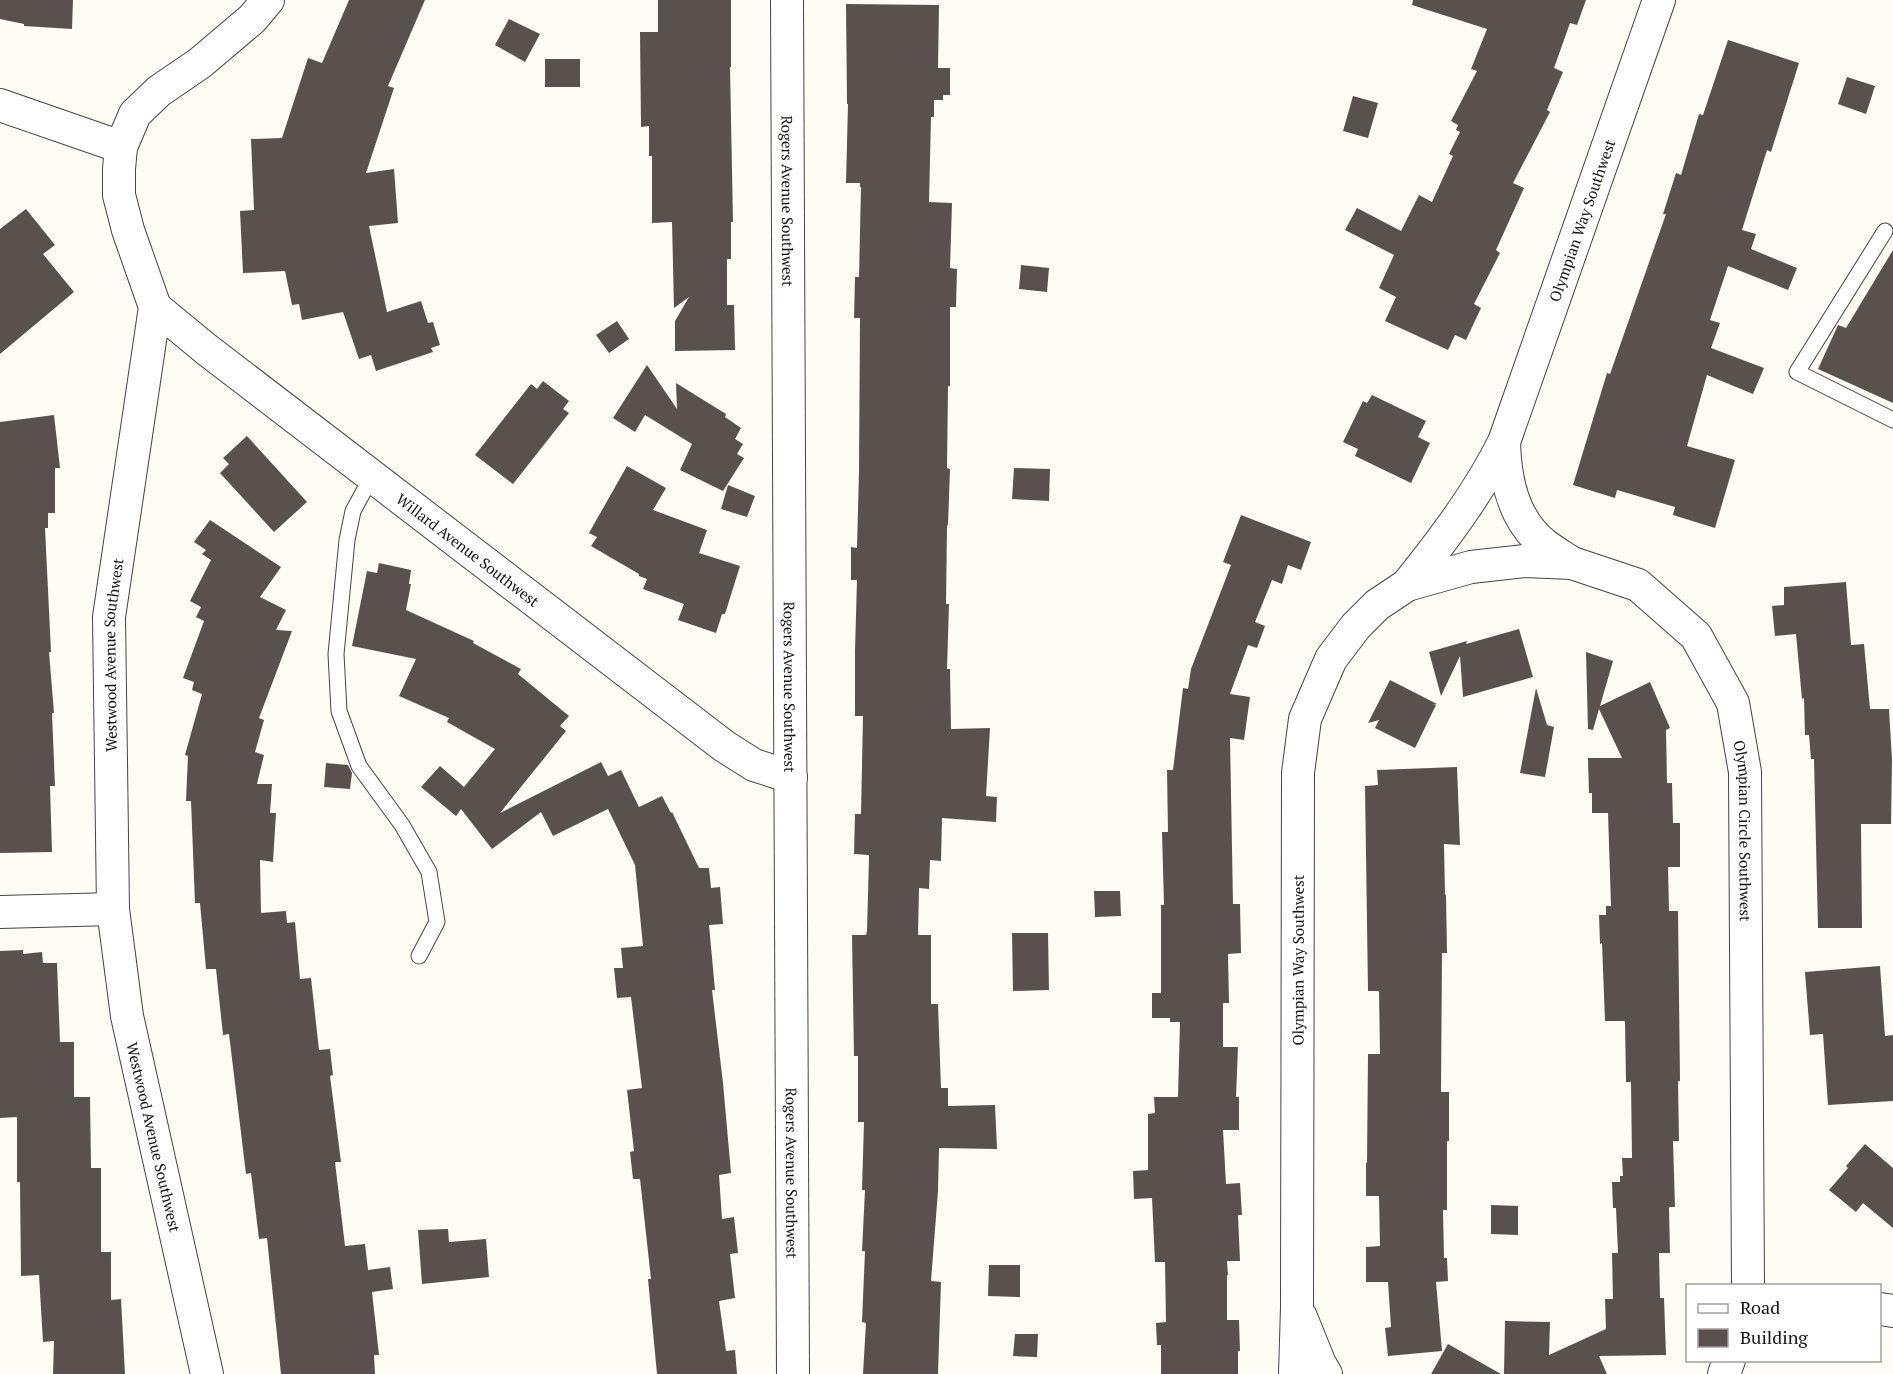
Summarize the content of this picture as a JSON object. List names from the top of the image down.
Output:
{
  "streets": {
    "street": [
      "Rogers Avenue Southwest",
      "Olympian Way Southwest",
      "Willard Avenue Southwest",
      "Westwood Avenue Southwest",
      "Olympian Circle Southwest"
    ]
  },
  "crossings": [
    ["Rogers Avenue Southwest", "Willard Avenue Southwest"],
    ["Olympian Way Southwest", "Olympian Circle Southwest"],
    ["Willard Avenue Southwest", "Westwood Avenue Southwest"]
  ],
  "legend": ["Road", "Building"]
}
